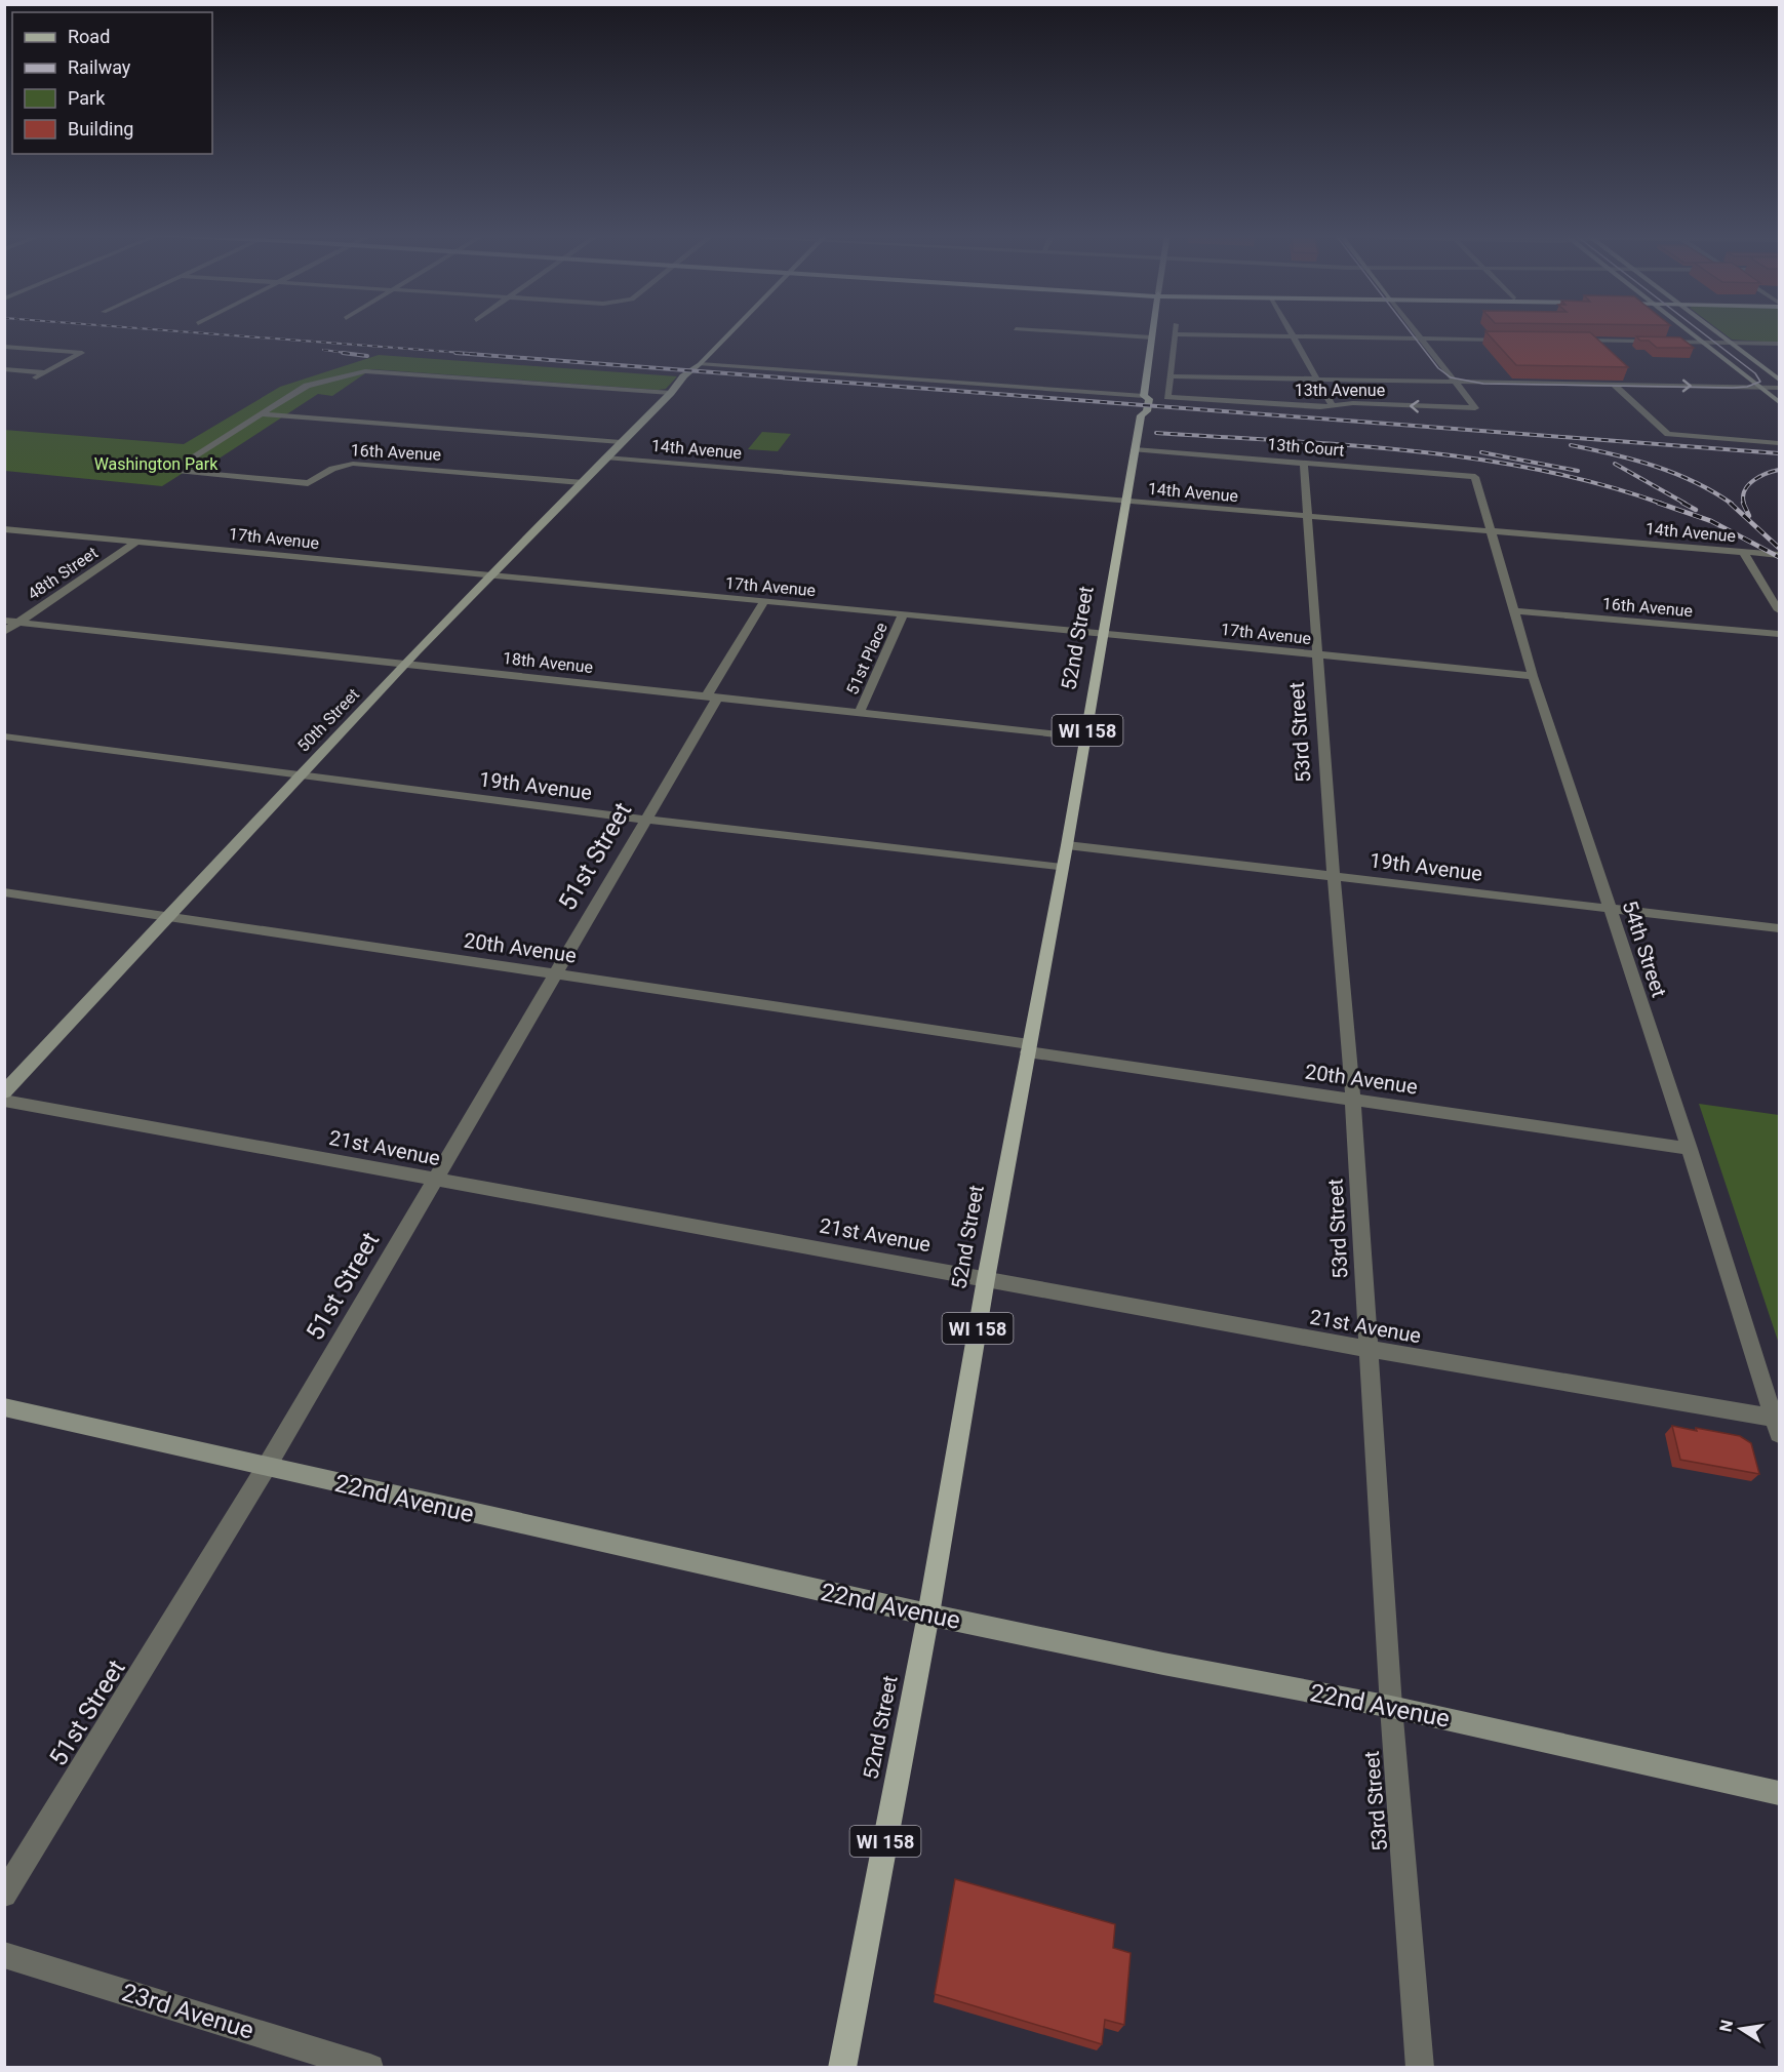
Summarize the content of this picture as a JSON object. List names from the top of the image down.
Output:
{
  "streets": {
    "main road": ["52nd Street", "WI 158"],
    "street": [
      "13th Avenue",
      "13th Court",
      "14th Avenue",
      "16th Avenue",
      "17th Avenue",
      "48th Street",
      "51st Place",
      "18th Avenue",
      "50th Street",
      "53rd Street",
      "19th Avenue",
      "51st Street",
      "20th Avenue",
      "54th Street",
      "21st Avenue",
      "22nd Avenue",
      "23rd Avenue"
    ]
  },
  "crossings": [
    ["13th Court", "52nd Street"],
    ["13th Court", "53rd Street"],
    ["13th Court", "54th Street"],
    ["14th Avenue", "52nd Street"],
    ["14th Avenue", "50th Street"],
    ["14th Avenue", "53rd Street"],
    ["14th Avenue", "54th Street"],
    ["16th Avenue", "50th Street"],
    ["16th Avenue", "54th Street"],
    ["17th Avenue", "48th Street"],
    ["17th Avenue", "52nd Street"],
    ["17th Avenue", "51st Place"],
    ["17th Avenue", "50th Street"],
    ["17th Avenue", "53rd Street"],
    ["17th Avenue", "51st Street"],
    ["17th Avenue", "54th Street"],
    ["48th Street", "18th Avenue"],
    ["52nd Street", "18th Avenue"],
    ["52nd Street", "19th Avenue"],
    ["52nd Street", "20th Avenue"],
    ["52nd Street", "21st Avenue"],
    ["52nd Street", "22nd Avenue"],
    ["51st Place", "18th Avenue"],
    ["18th Avenue", "50th Street"],
    ["18th Avenue", "51st Street"],
    ["50th Street", "19th Avenue"],
    ["50th Street", "20th Avenue"],
    ["53rd Street", "19th Avenue"],
    ["53rd Street", "20th Avenue"],
    ["53rd Street", "21st Avenue"],
    ["53rd Street", "22nd Avenue"],
    ["19th Avenue", "51st Street"],
    ["19th Avenue", "54th Street"],
    ["51st Street", "20th Avenue"],
    ["51st Street", "21st Avenue"],
    ["51st Street", "22nd Avenue"],
    ["20th Avenue", "54th Street"],
    ["54th Street", "21st Avenue"]
  ],
  "parks": ["Washington Park"],
  "legend": [
    "Road",
    "Railway",
    "Park",
    "Building"
  ],
  "north": "left"
}
